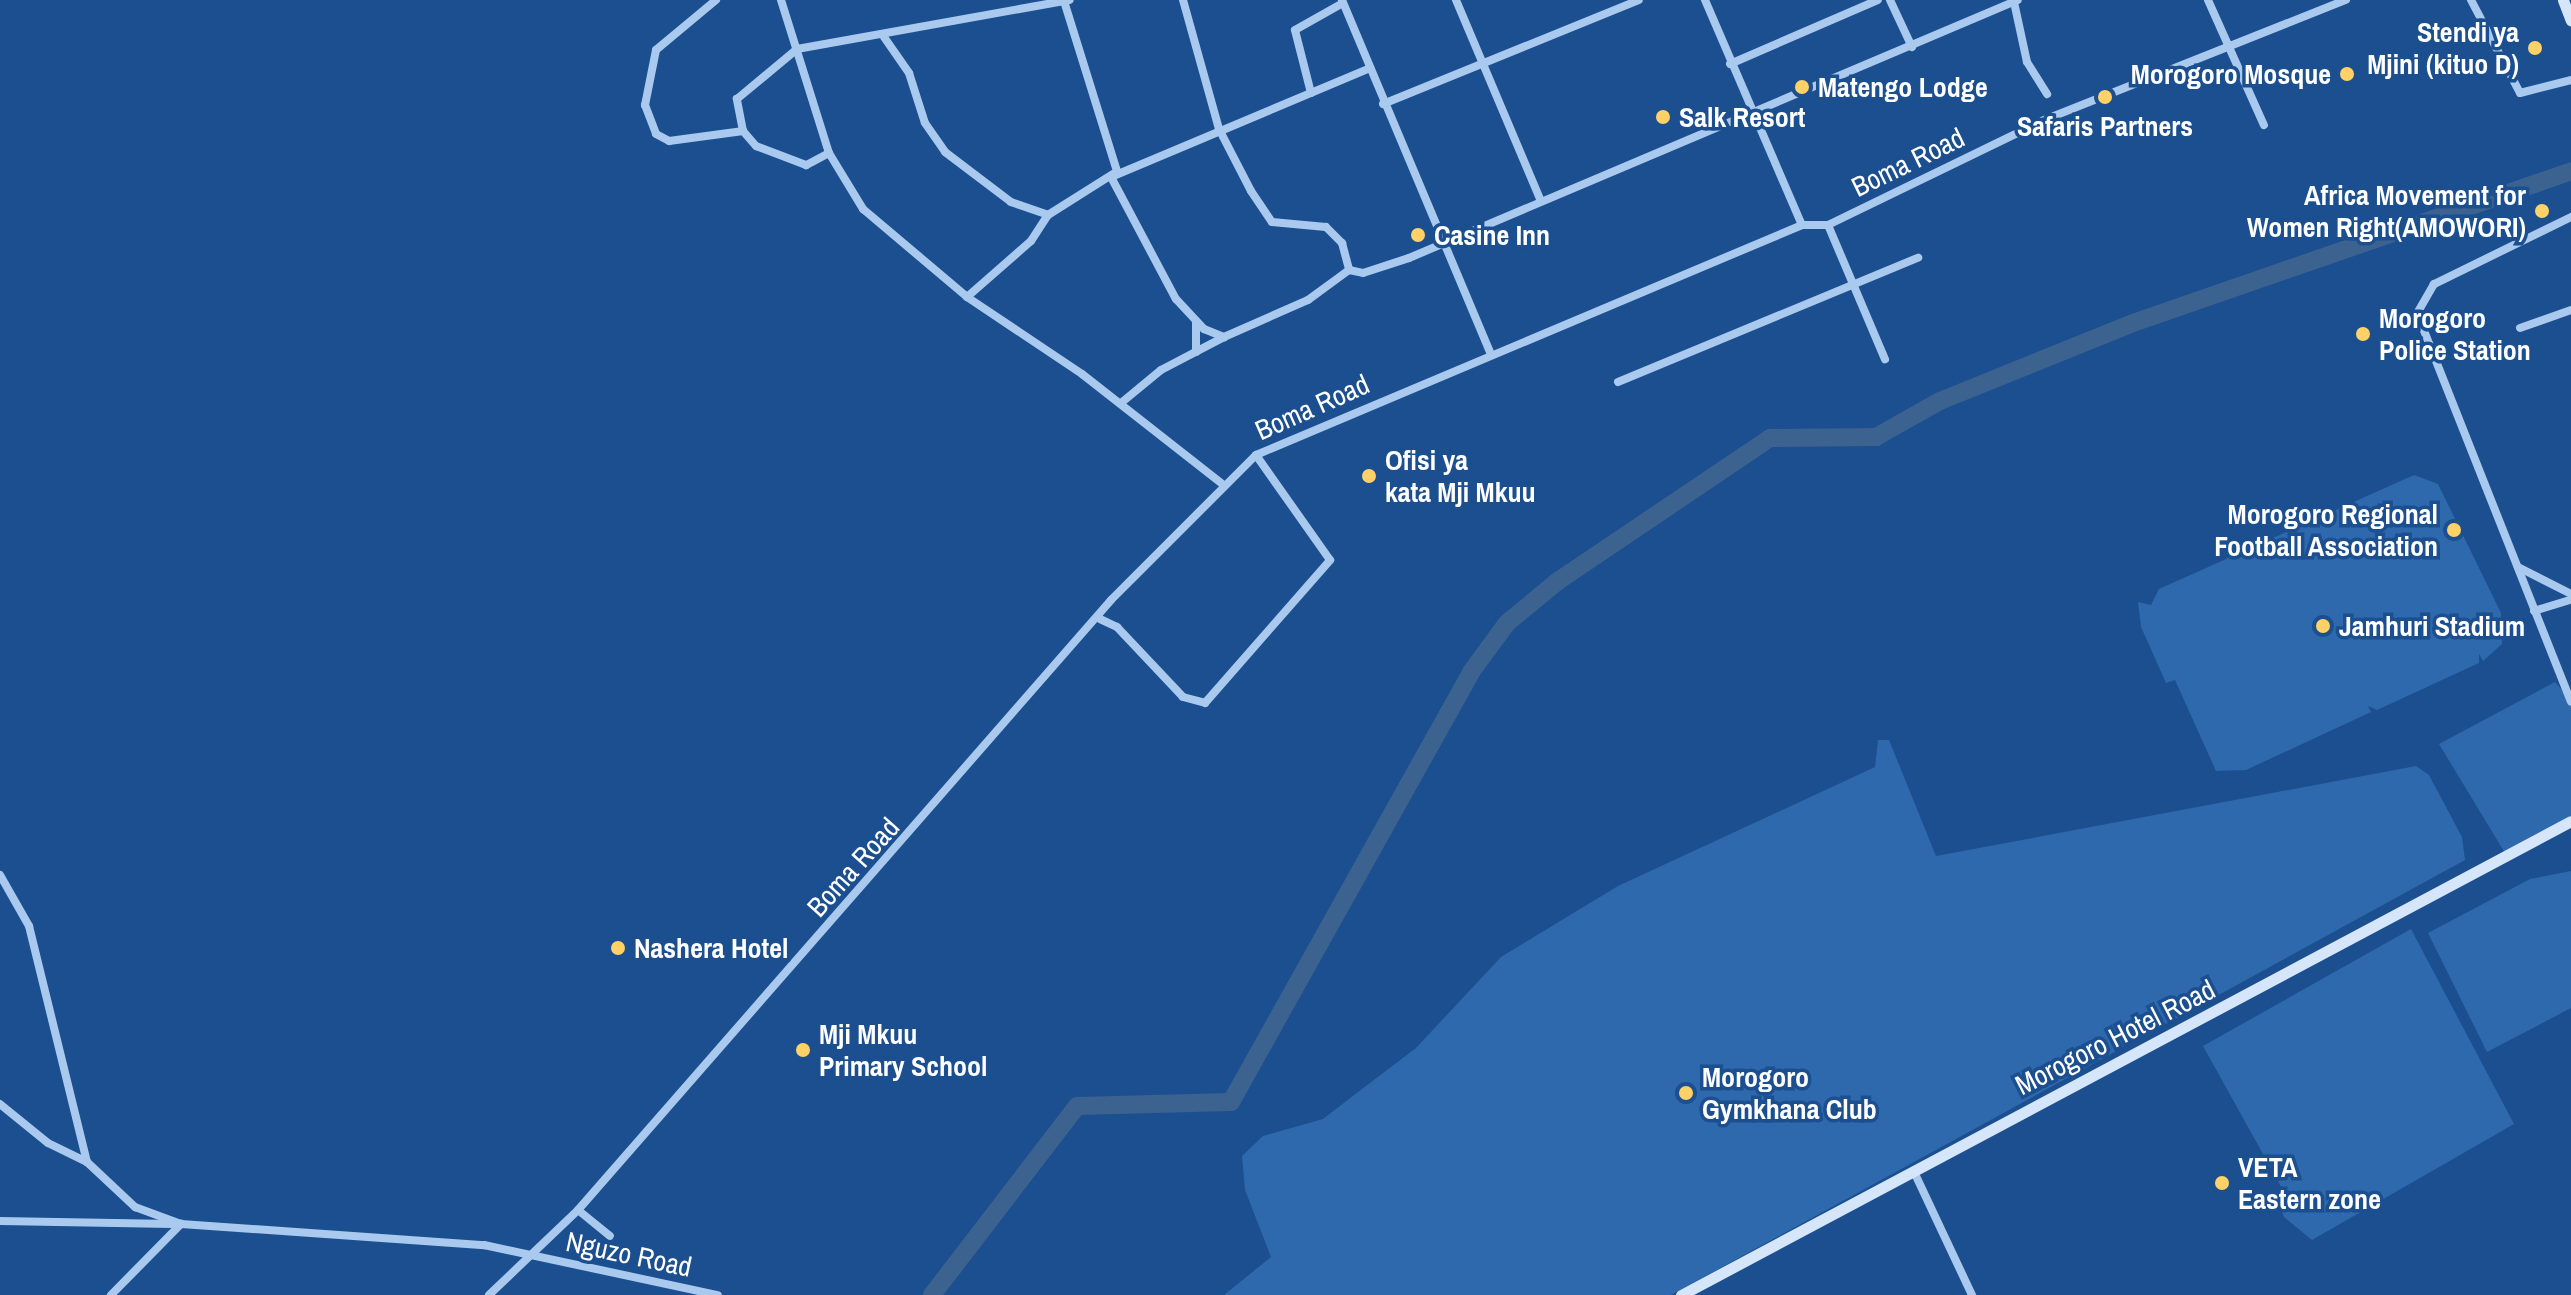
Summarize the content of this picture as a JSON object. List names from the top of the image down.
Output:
{
  "streets": {
    "street": ["Boma Road", "Morogoro Hotel Road", "Nguzo Road"]
  },
  "crossings": [
    ["Boma Road", "Nguzo Road"]
  ],
  "places": [
    "Stendi ya Mjini (kituo D)",
    "Morogoro Mosque",
    "Matengo Lodge",
    "Safaris Partners",
    "Salk Resort",
    "Africa Movement for Women Right(AMOWORI)",
    "Casine Inn",
    "Morogoro Police Station",
    "Ofisi ya kata Mji Mkuu",
    "Morogoro Regional Football Association",
    "Jamhuri Stadium",
    "Nashera Hotel",
    "Mji Mkuu Primary School",
    "Morogoro Gymkhana Club",
    "VETA Eastern zone"
  ]
}
